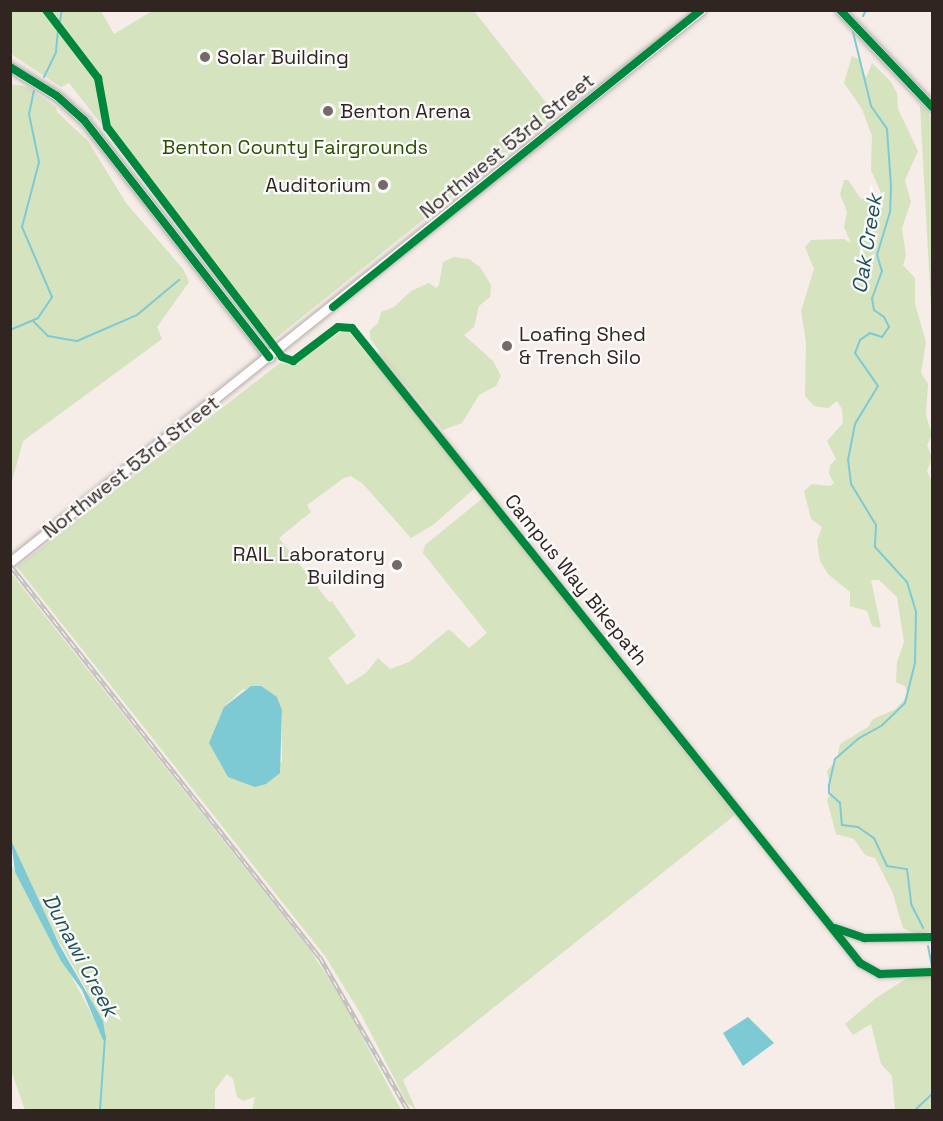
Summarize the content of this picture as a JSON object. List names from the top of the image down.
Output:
{
  "streets": {
    "main road": ["Northwest 53rd Street"],
    "street": ["Campus Way Bikepath"]
  },
  "water": ["Oak Creek", "Dunawi Creek"],
  "parks": ["Benton County Fairgrounds"],
  "places": [
    "Solar Building",
    "Benton Arena",
    "Auditorium",
    "Loafing Shed & Trench Silo",
    "RAIL Laboratory Building"
  ]
}
